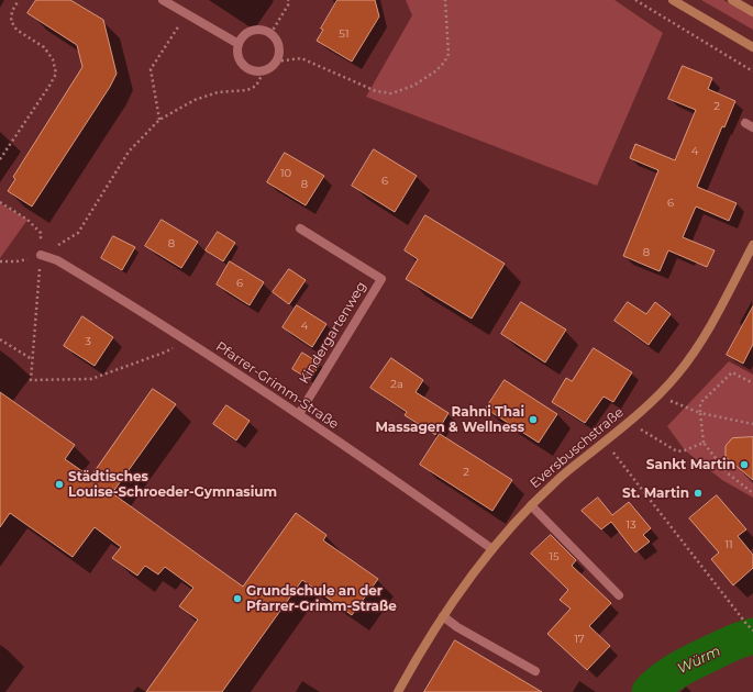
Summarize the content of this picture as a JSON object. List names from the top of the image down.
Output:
{
  "streets": {
    "main road": ["Eversbuschstraße"],
    "street": ["Kindergartenweg", "Pfarrer-Grimm-Straße"]
  },
  "crossings": [
    ["Kindergartenweg", "Pfarrer-Grimm-Straße"],
    ["Pfarrer-Grimm-Straße", "Eversbuschstraße"]
  ],
  "water": ["Würm"],
  "places": [
    "Rahni Thai Massagen & Wellness",
    "Sankt Martin",
    "Städtisches Louise-Schroeder-Gymnasium",
    "St. Martin",
    "Grundschule an der Pfarrer-Grimm-Straße"
  ],
  "house_numbers": [
    "51",
    "2",
    "4",
    "10",
    "6",
    "8",
    "6",
    "8",
    "8",
    "6",
    "4",
    "3",
    "2a",
    "2",
    "13",
    "11",
    "15",
    "17"
  ]
}
